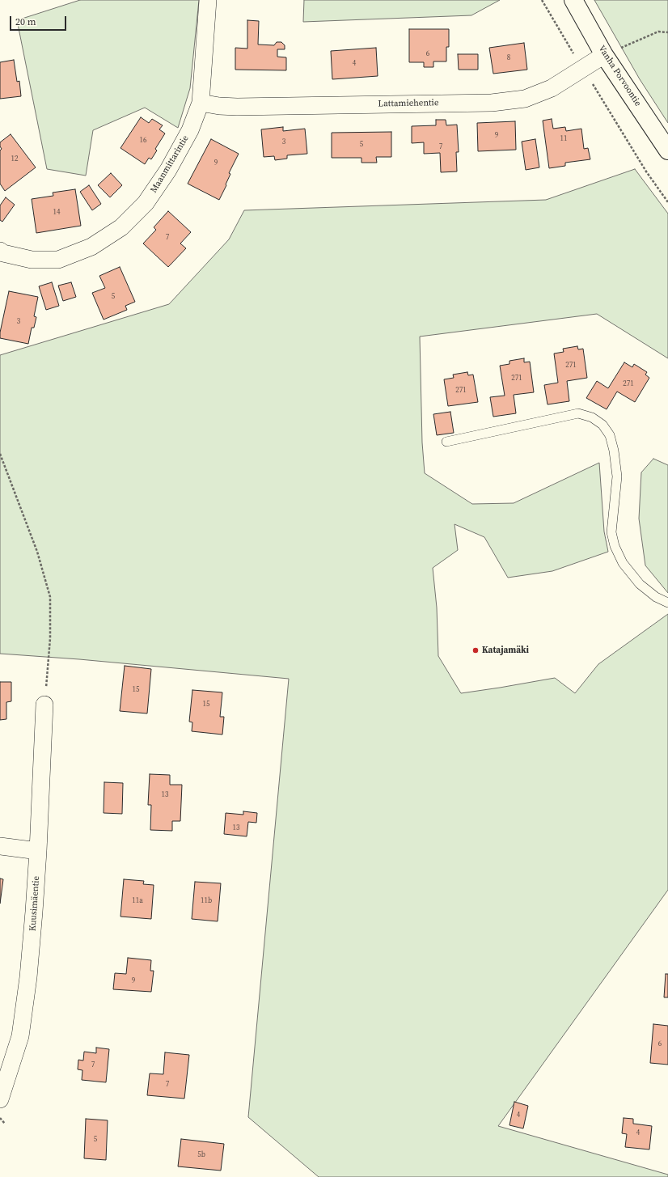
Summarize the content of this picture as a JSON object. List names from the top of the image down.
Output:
{
  "streets": {
    "street": [
      "Vanha Porvoontie",
      "Lattamiehentie",
      "Maanmittarintie",
      "Kuusimäentie"
    ]
  },
  "crossings": [
    ["Vanha Porvoontie", "Lattamiehentie"],
    ["Lattamiehentie", "Maanmittarintie"]
  ],
  "places": ["Katajamäki"],
  "house_numbers": [
    "6",
    "8",
    "4",
    "9",
    "11",
    "16",
    "3",
    "5",
    "7",
    "12",
    "9",
    "14",
    "7",
    "5",
    "3",
    "271",
    "271",
    "271",
    "271",
    "15",
    "15",
    "13",
    "13",
    "11a",
    "11b",
    "9",
    "6",
    "7",
    "7",
    "4",
    "4",
    "5",
    "5b"
  ],
  "scale_bar": "20 m"
}
